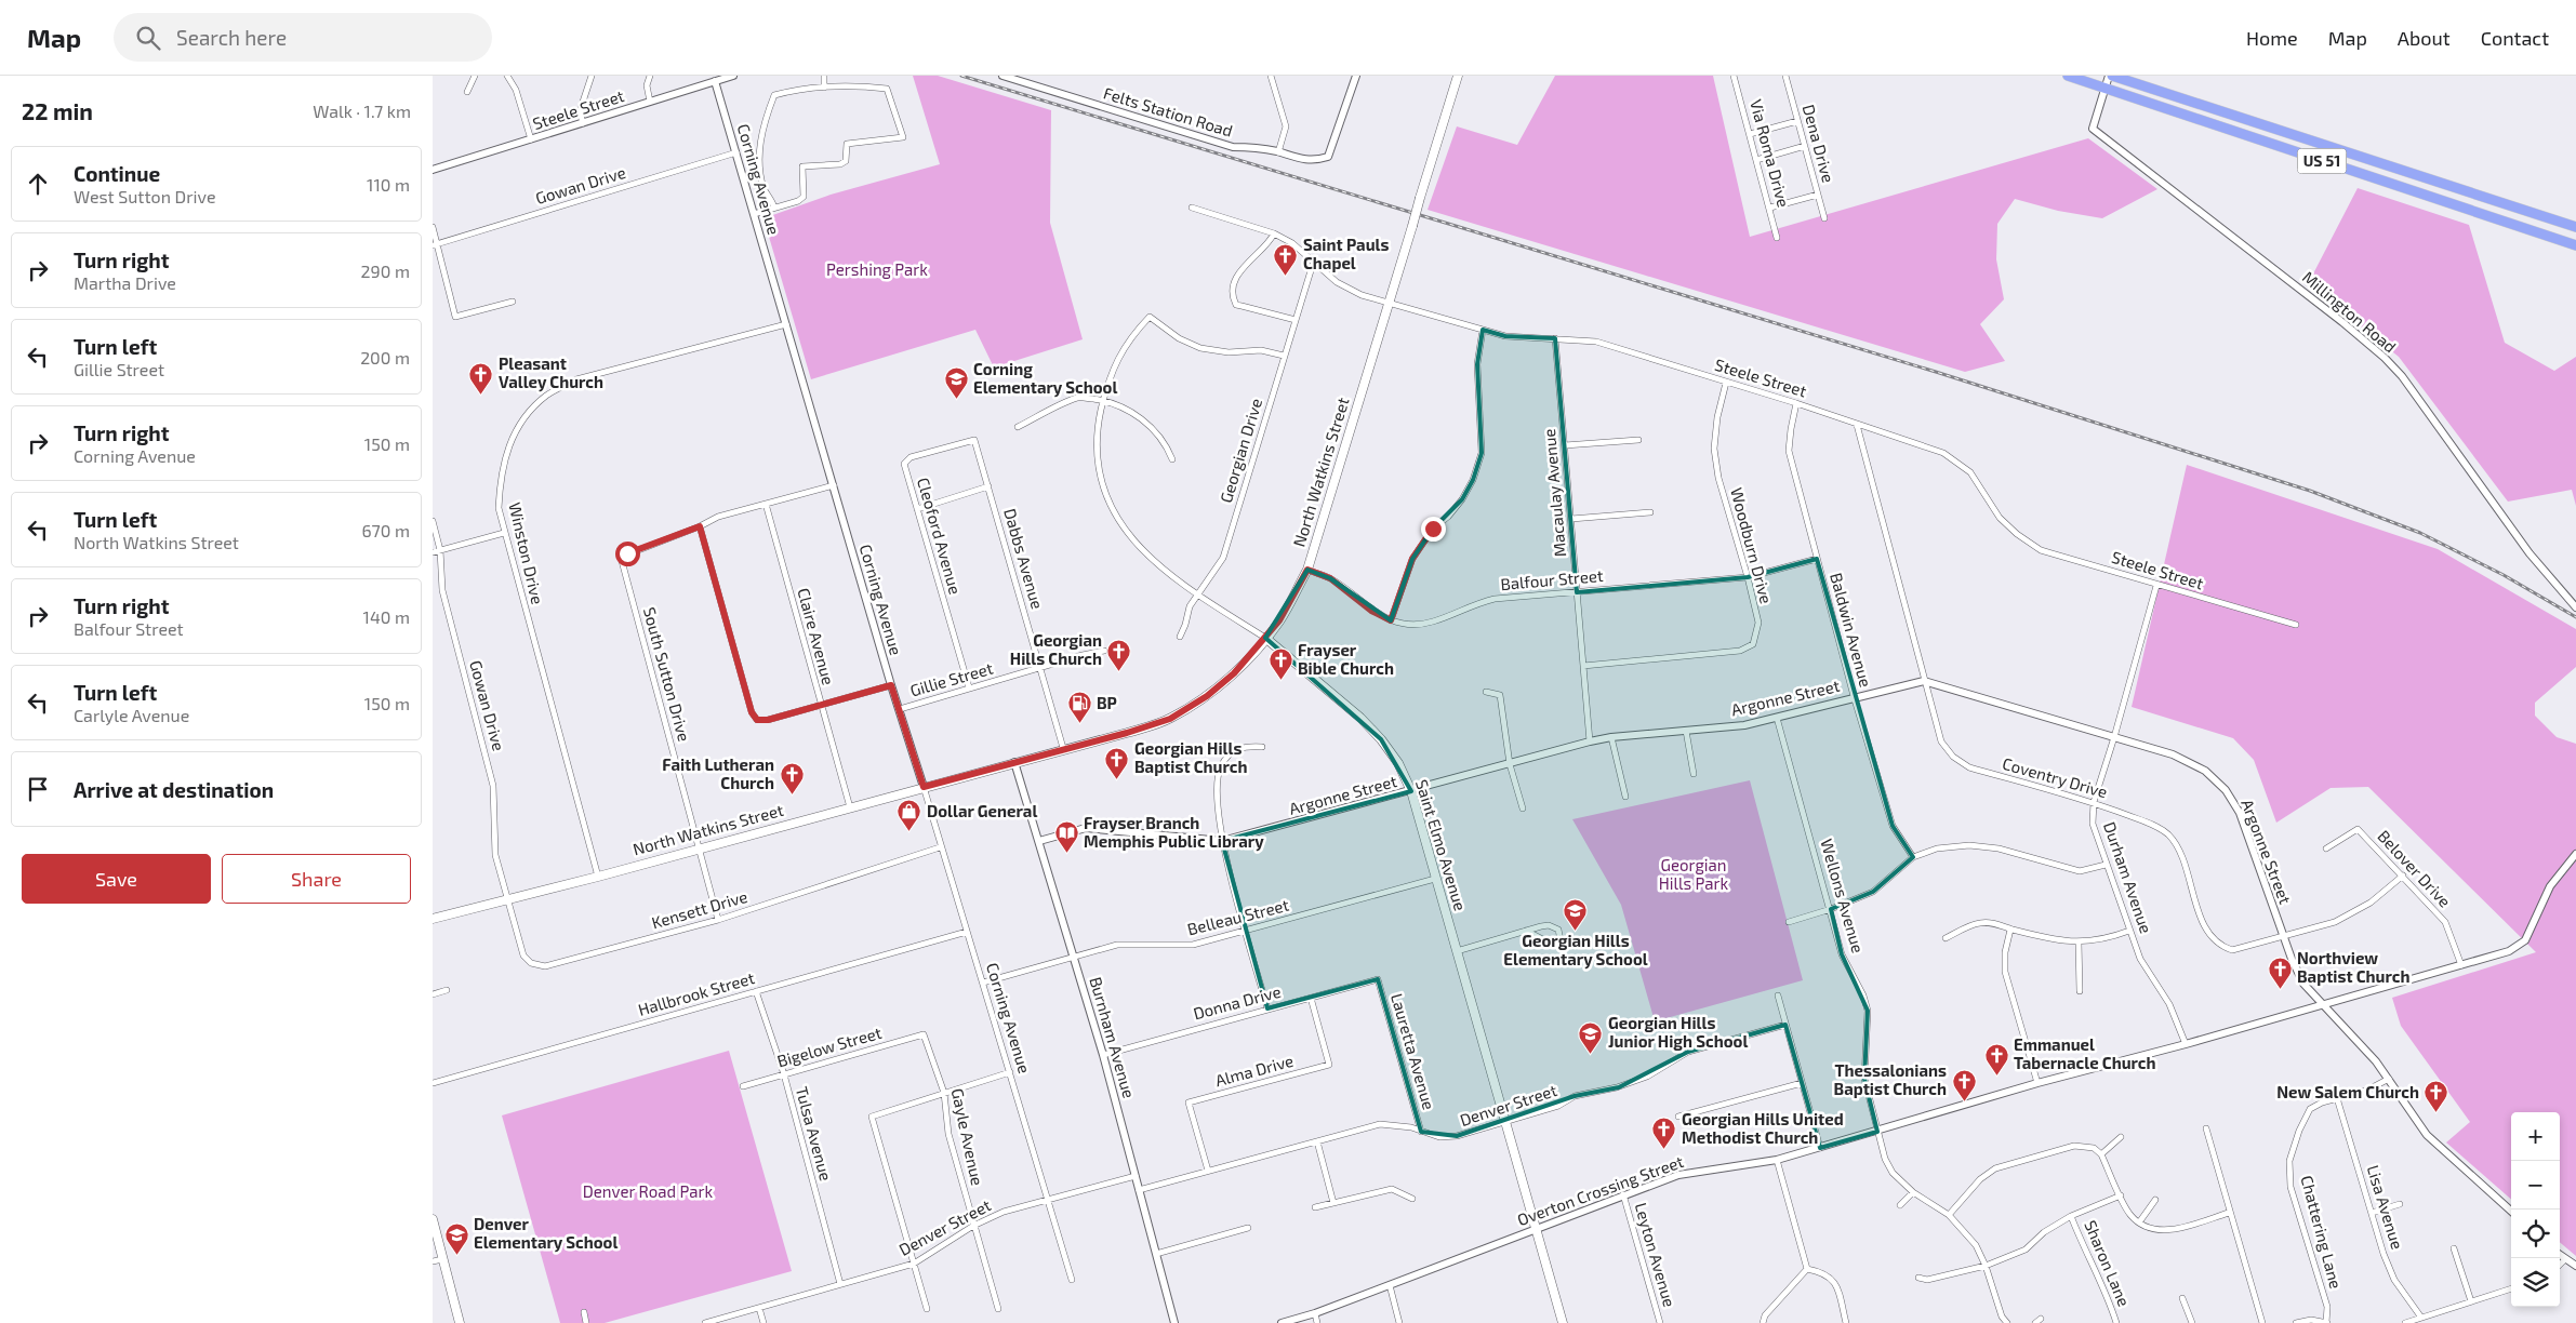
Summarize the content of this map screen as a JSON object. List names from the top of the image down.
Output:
{
  "streets": {
    "highway": ["US 51"],
    "main road": ["North Watkins Street", "Saint Elmo Avenue"],
    "street": [
      "Steele Street",
      "Felts Station Road",
      "Dena Drive",
      "Via Roma Drive",
      "Corning Avenue",
      "Gowan Drive",
      "Millington Road",
      "Georgian Drive",
      "Macaulay Avenue",
      "Cleoford Avenue",
      "Woodburn Drive",
      "Winston Drive",
      "Dabbs Avenue",
      "Balfour Street",
      "Baldwin Avenue",
      "Claire Avenue",
      "South Sutton Drive",
      "Gillie Street",
      "Argonne Street",
      "Coventry Drive",
      "Belover Drive",
      "Durham Avenue",
      "Wellons Avenue",
      "Kensett Drive",
      "Belleau Street",
      "Hallbrook Street",
      "Donna Drive",
      "Burnham Avenue",
      "Bigelow Street",
      "Lauretta Avenue",
      "Alma Drive",
      "Denver Street",
      "Tulsa Avenue",
      "Gayle Avenue",
      "Overton Crossing Street",
      "Lisa Avenue",
      "Chattering Lane",
      "Leyton Avenue",
      "Sharon Lane"
    ]
  },
  "crossings": [
    ["Steele Street", "Corning Avenue"],
    ["Steele Street", "Georgian Drive"],
    ["Steele Street", "North Watkins Street"],
    ["Steele Street", "Macaulay Avenue"],
    ["Steele Street", "Woodburn Drive"],
    ["Steele Street", "Baldwin Avenue"],
    ["Steele Street", "Coventry Drive"],
    ["Steele Street", "Durham Avenue"],
    ["US 51", "Millington Road"],
    ["Corning Avenue", "Gowan Drive"],
    ["Corning Avenue", "North Watkins Street"],
    ["Corning Avenue", "Winston Drive"],
    ["Corning Avenue", "Gillie Street"],
    ["Corning Avenue", "Kensett Drive"],
    ["Corning Avenue", "Belleau Street"],
    ["Corning Avenue", "Hallbrook Street"],
    ["Corning Avenue", "Denver Street"],
    ["Gowan Drive", "North Watkins Street"],
    ["Gowan Drive", "Kensett Drive"],
    ["Georgian Drive", "Saint Elmo Avenue"],
    ["North Watkins Street", "Winston Drive"],
    ["North Watkins Street", "Dabbs Avenue"],
    ["North Watkins Street", "Balfour Street"],
    ["North Watkins Street", "Claire Avenue"],
    ["North Watkins Street", "South Sutton Drive"],
    ["North Watkins Street", "Saint Elmo Avenue"],
    ["North Watkins Street", "Kensett Drive"],
    ["North Watkins Street", "Burnham Avenue"],
    ["Macaulay Avenue", "Woodburn Drive"],
    ["Macaulay Avenue", "Balfour Street"],
    ["Macaulay Avenue", "Argonne Street"],
    ["Cleoford Avenue", "Dabbs Avenue"],
    ["Cleoford Avenue", "Gillie Street"],
    ["Woodburn Drive", "Balfour Street"],
    ["Dabbs Avenue", "Gillie Street"],
    ["Balfour Street", "Baldwin Avenue"],
    ["Baldwin Avenue", "Argonne Street"],
    ["Claire Avenue", "Gillie Street"],
    ["South Sutton Drive", "Gillie Street"],
    ["South Sutton Drive", "Kensett Drive"],
    ["Argonne Street", "Coventry Drive"],
    ["Argonne Street", "Saint Elmo Avenue"],
    ["Argonne Street", "Durham Avenue"],
    ["Argonne Street", "Wellons Avenue"],
    ["Argonne Street", "Burnham Avenue"],
    ["Argonne Street", "Overton Crossing Street"],
    ["Argonne Street", "Chattering Lane"],
    ["Coventry Drive", "Belover Drive"],
    ["Coventry Drive", "Durham Avenue"],
    ["Saint Elmo Avenue", "Belleau Street"],
    ["Saint Elmo Avenue", "Denver Street"],
    ["Saint Elmo Avenue", "Overton Crossing Street"],
    ["Belover Drive", "Overton Crossing Street"],
    ["Durham Avenue", "Overton Crossing Street"],
    ["Wellons Avenue", "Overton Crossing Street"],
    ["Belleau Street", "Burnham Avenue"],
    ["Hallbrook Street", "Tulsa Avenue"],
    ["Donna Drive", "Burnham Avenue"],
    ["Donna Drive", "Lauretta Avenue"],
    ["Donna Drive", "Alma Drive"],
    ["Burnham Avenue", "Denver Street"],
    ["Bigelow Street", "Tulsa Avenue"],
    ["Bigelow Street", "Gayle Avenue"],
    ["Lauretta Avenue", "Denver Street"],
    ["Alma Drive", "Denver Street"],
    ["Denver Street", "Tulsa Avenue"],
    ["Denver Street", "Gayle Avenue"],
    ["Overton Crossing Street", "Leyton Avenue"],
    ["Lisa Avenue", "Chattering Lane"]
  ],
  "parks": ["Pershing Park", "Georgian Hills Park", "Denver Road Park"],
  "places": {
    "church": [
      "Saint Pauls Chapel",
      "Pleasant Valley Church",
      "Georgian Hills Church",
      "Frayser Bible Church",
      "Georgian Hills Baptist Church",
      "Faith Lutheran Church",
      "Northview Baptist Church",
      "Emmanuel Tabernacle Church",
      "Thessalonians Baptist Church",
      "New Salem Church",
      "Georgian Hills United Methodist Church"
    ],
    "school or university": [
      "Corning Elementary School",
      "Georgian Hills Elementary School",
      "Georgian Hills Junior High School",
      "Denver Elementary School"
    ],
    "fuel station": ["BP"],
    "shop": ["Dollar General"],
    "library": ["Frayser Branch Memphis Public Library"]
  },
  "page": {
    "header": "Map",
    "search": "Search here",
    "nav": [
      "Home",
      "Map",
      "About",
      "Contact"
    ],
    "heading": ["22 min", "Walk · 1.7 km"],
    "list": [
      ["Continue", "West Sutton Drive", "110 m"],
      ["Turn right", "Martha Drive", "290 m"],
      ["Turn left", "Gillie Street", "200 m"],
      ["Turn right", "Corning Avenue", "150 m"],
      ["Turn left", "North Watkins Street", "670 m"],
      ["Turn right", "Balfour Street", "140 m"],
      ["Turn left", "Carlyle Avenue", "150 m"],
      "Arrive at destination"
    ],
    "buttons": ["Save", "Share"],
    "map_buttons": ["+", "−"]
  }
}
